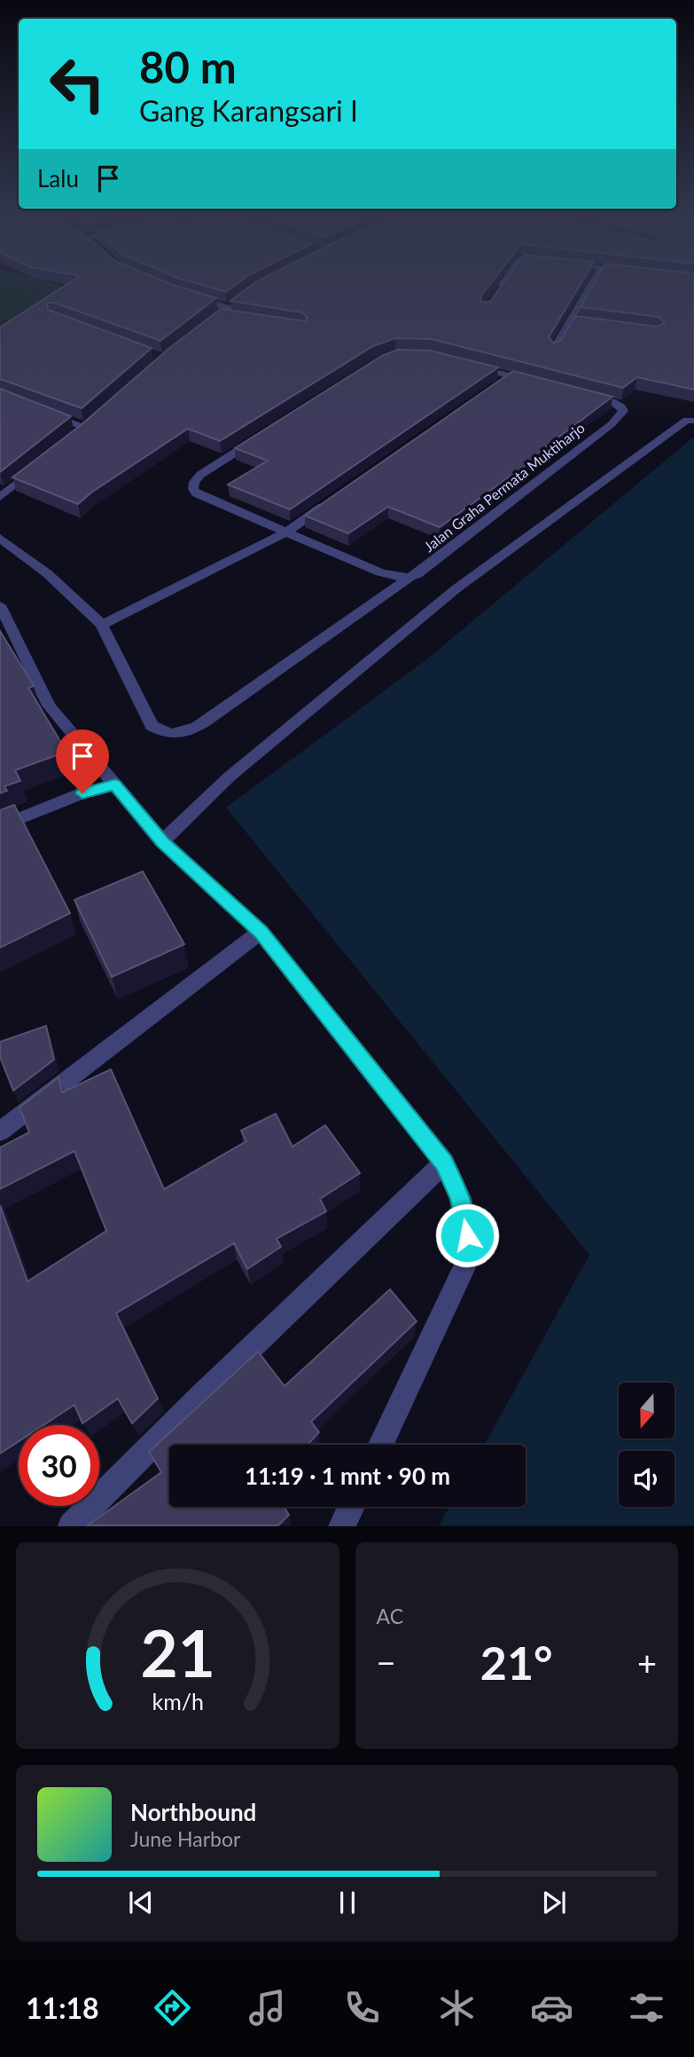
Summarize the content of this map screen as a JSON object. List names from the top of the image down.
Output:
{
  "streets": {
    "street": ["Jalan Graha Permata Muktiharjo"]
  },
  "north": "bottom",
  "page": {
    "turn": ["80 m", "Gang Karangsari I"],
    "then": "Lalu",
    "limit": "30",
    "trip": "11:19 · 1 mnt · 90 m",
    "tile": "AC",
    "heat": ["−", "21°", "+"],
    "song": ["Northbound", "June Harbor"],
    "tabs": "11:18",
    "gauge": ["21", "km/h"]
  }
}
